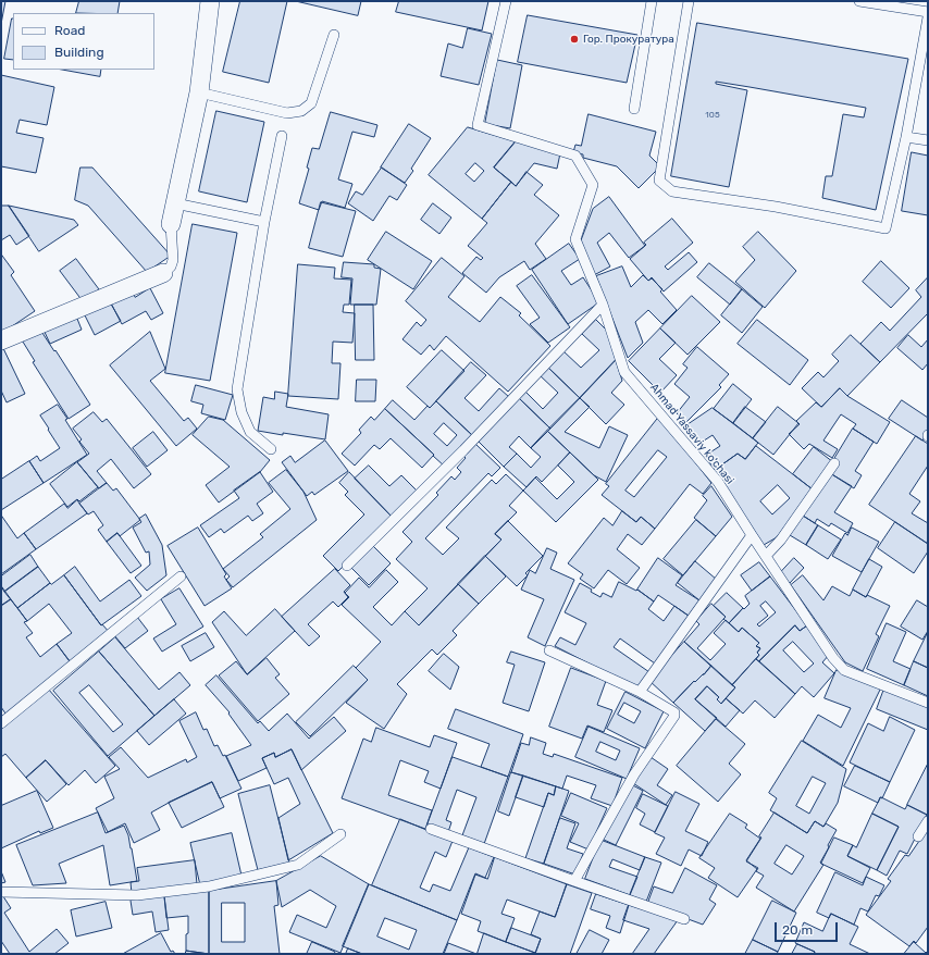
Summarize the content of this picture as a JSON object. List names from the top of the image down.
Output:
{
  "streets": {
    "lane": ["Ahmad Yassaviy ko'chasi"]
  },
  "places": ["Гор. Прокуратура"],
  "house_numbers": ["105"],
  "legend": ["Road", "Building"],
  "scale_bar": "20 m"
}
